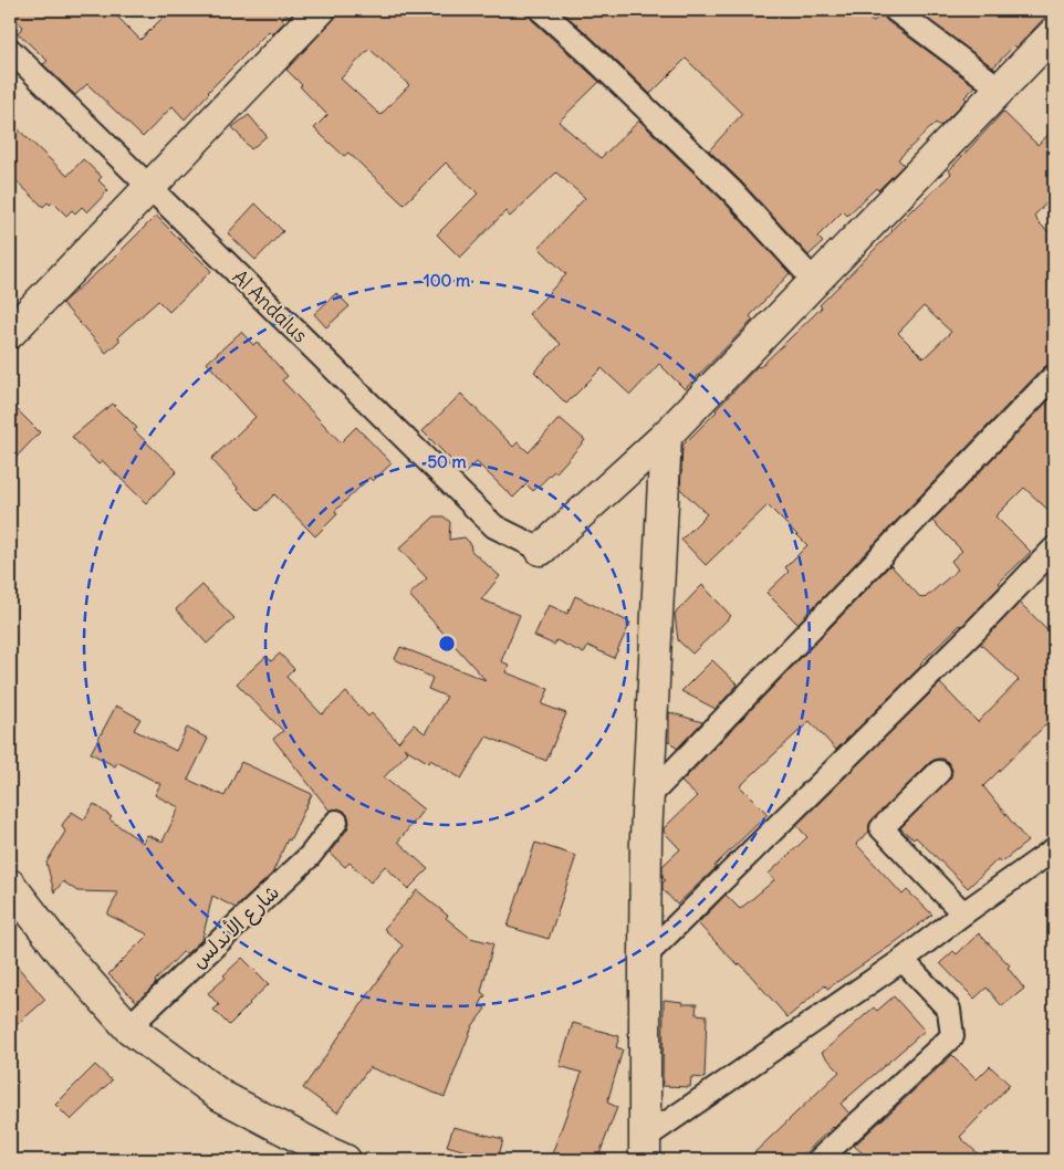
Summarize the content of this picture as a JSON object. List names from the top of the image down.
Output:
{
  "streets": {
    "street": ["Al Andalus", "شارع الأندلس"]
  },
  "rings": ["100 m", "50 m"]
}
